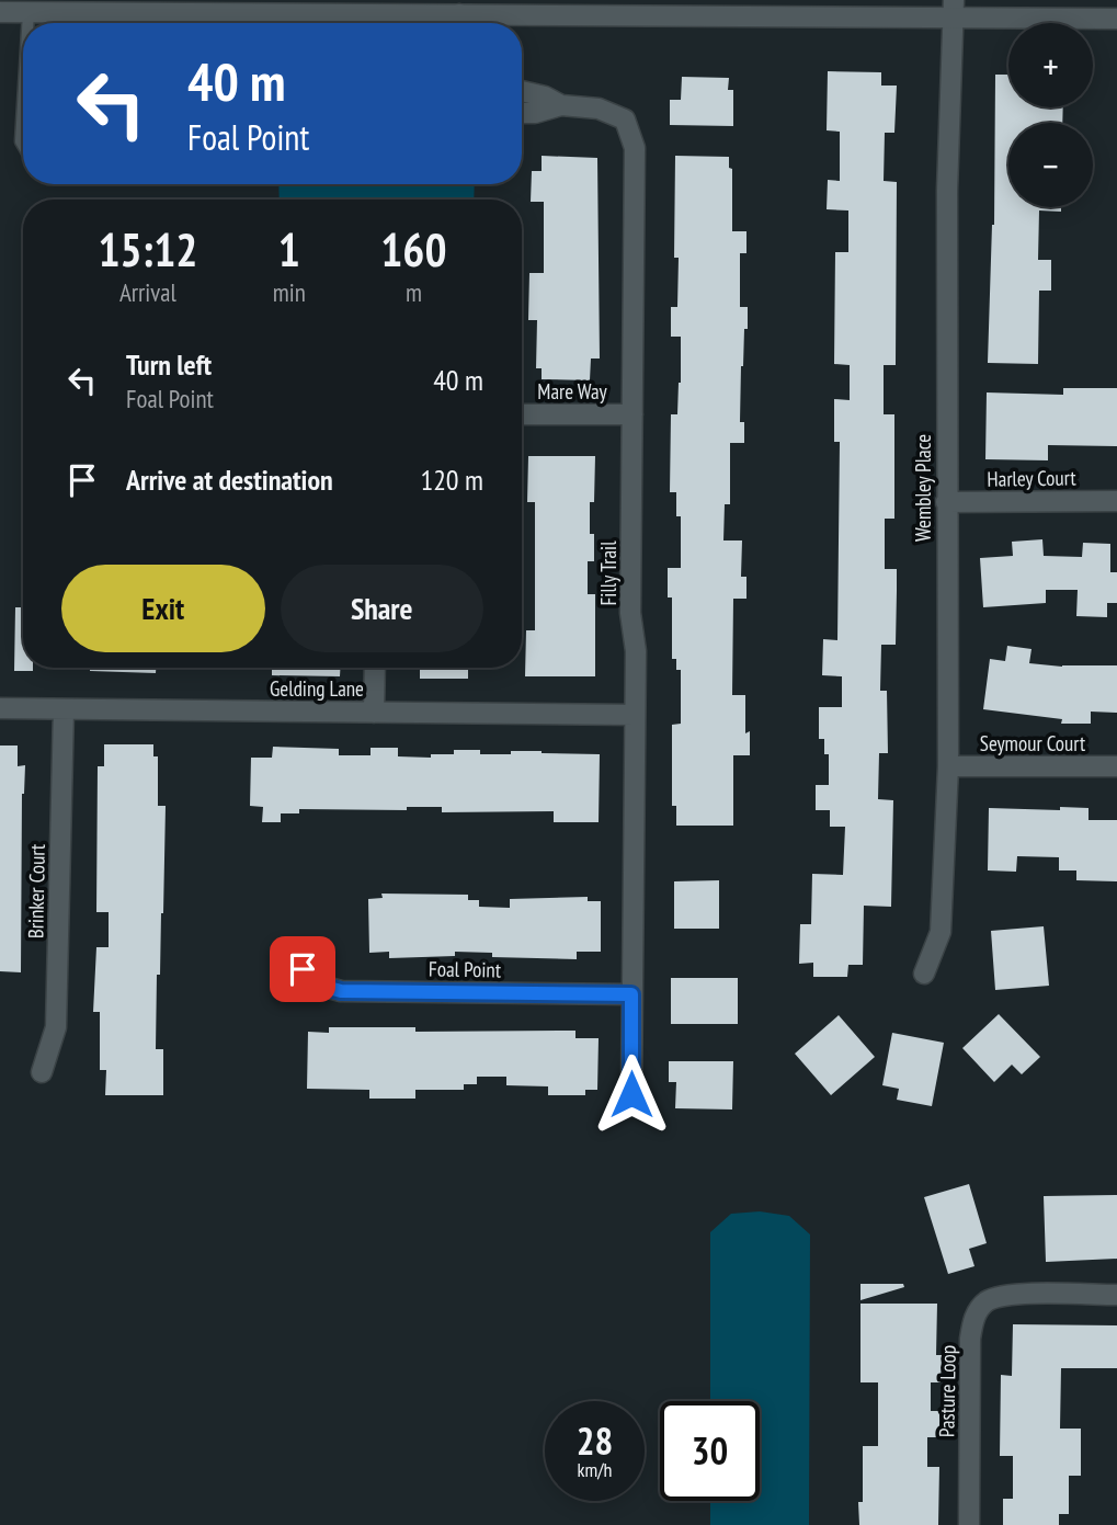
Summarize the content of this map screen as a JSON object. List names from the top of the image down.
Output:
{
  "streets": {
    "street": [
      "Mare Way",
      "Harley Court",
      "Wembley Place",
      "Filly Trail",
      "Gelding Lane",
      "Seymour Court",
      "Brinker Court",
      "Foal Point",
      "Pasture Loop"
    ]
  },
  "crossings": [
    ["Mare Way", "Filly Trail"],
    ["Harley Court", "Wembley Place"],
    ["Wembley Place", "Seymour Court"],
    ["Filly Trail", "Gelding Lane"],
    ["Filly Trail", "Foal Point"],
    ["Gelding Lane", "Brinker Court"]
  ],
  "page": {
    "map_buttons": ["+", "−"],
    "turn": ["40 m", "Foal Point"],
    "eta": [
      "15:12",
      "Arrival",
      "1",
      "min",
      "160",
      "m"
    ],
    "list": [
      {
        "name": "Turn left",
        "note": "Foal Point",
        "value": "40 m"
      },
      {
        "name": "Arrive at destination",
        "value": "120 m"
      }
    ],
    "buttons": ["Exit", "Share"],
    "speed": "28 km/h",
    "limit": "30"
  }
}
